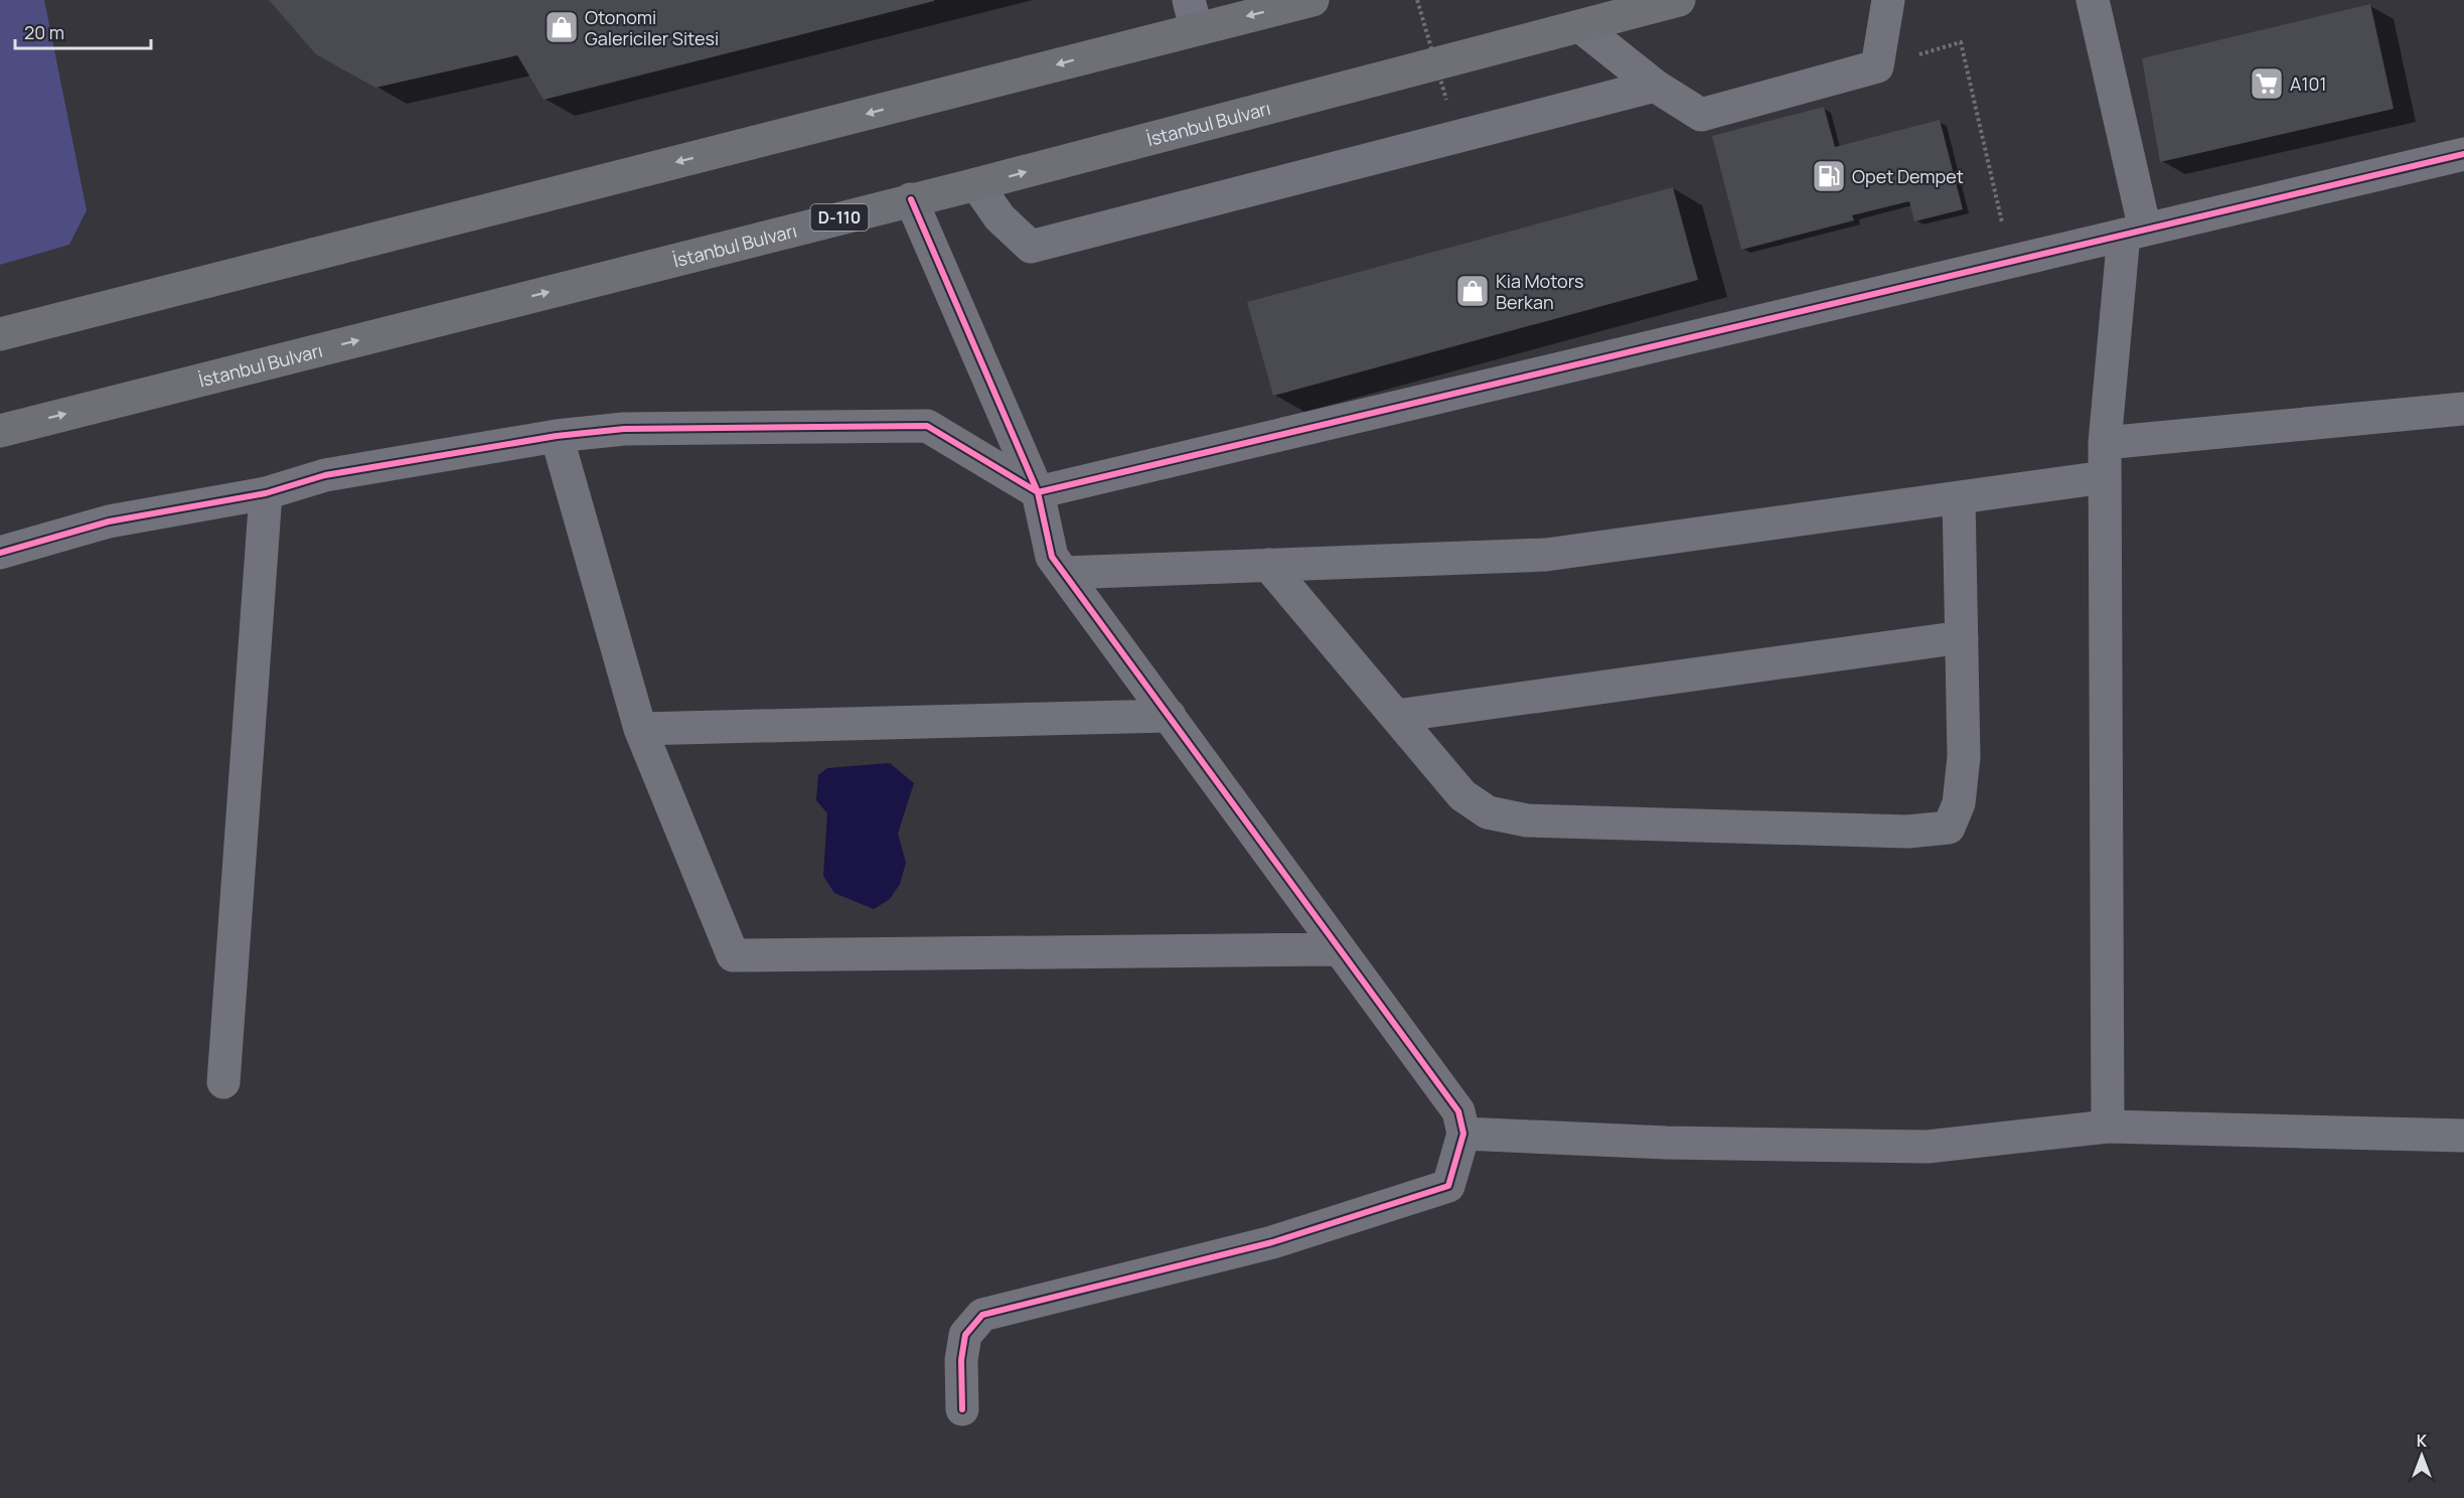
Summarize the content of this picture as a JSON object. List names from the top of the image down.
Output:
{
  "streets": {
    "highway": ["İstanbul Bulvarı", "D-110"]
  },
  "places": {
    "shop": ["Otonomi Galericiler Sitesi", "Kia Motors Berkan"],
    "supermarket": ["A101"],
    "fuel station": ["Opet Dempet"]
  },
  "scale_bar": "20 m",
  "north": "top"
}
